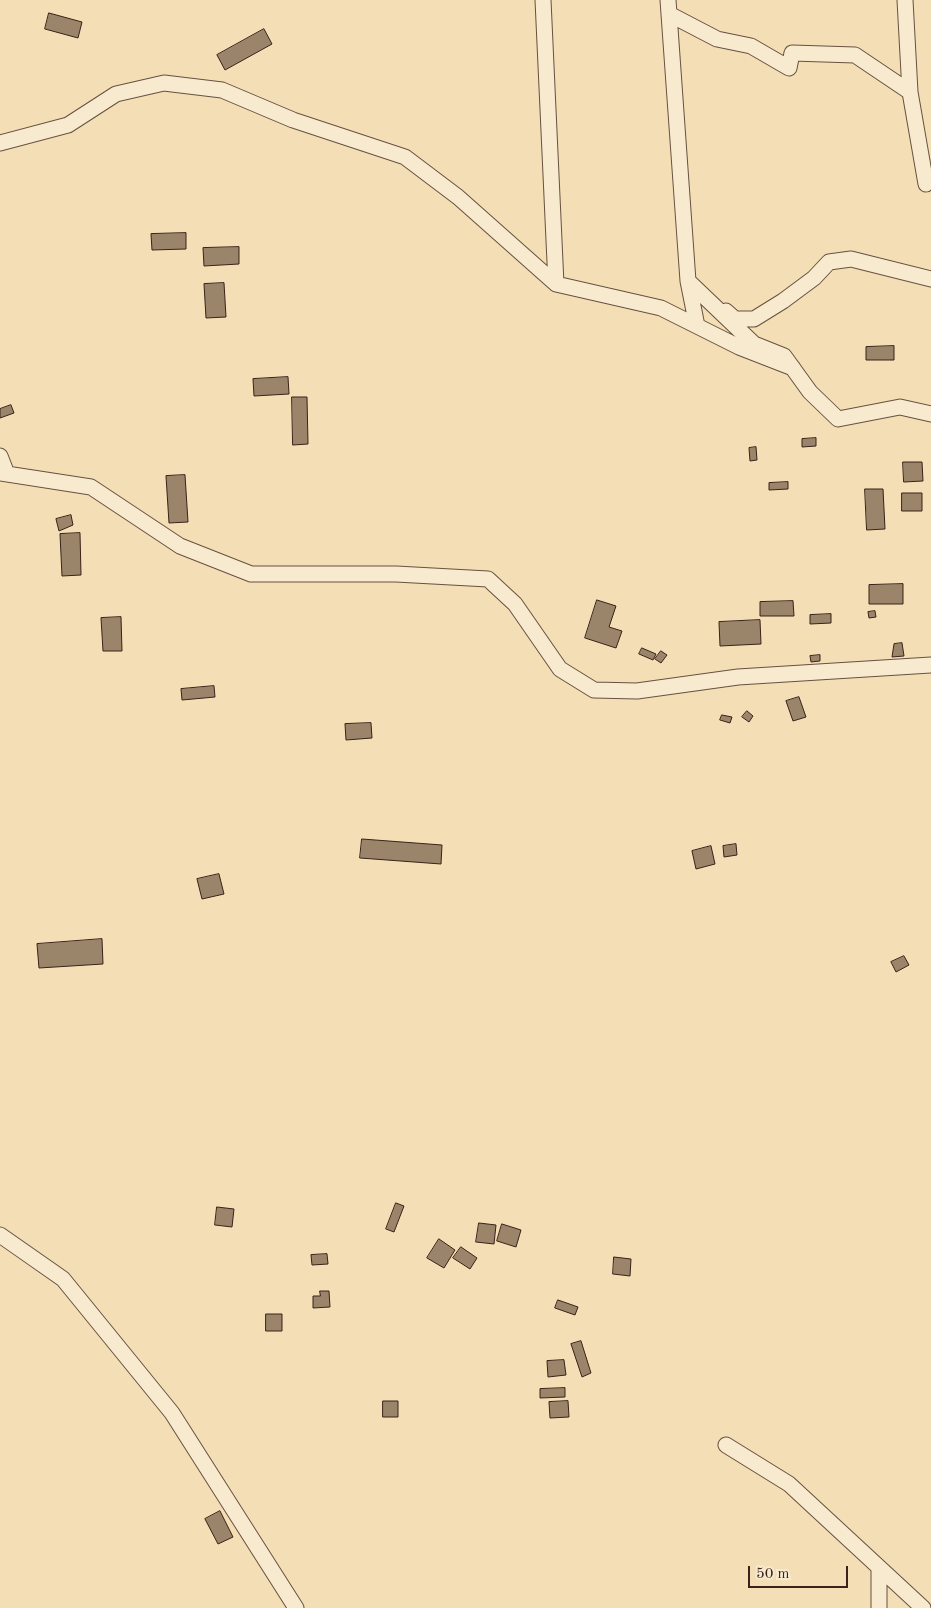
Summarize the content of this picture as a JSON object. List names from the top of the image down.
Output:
{
  "scale_bar": "50 m"
}
